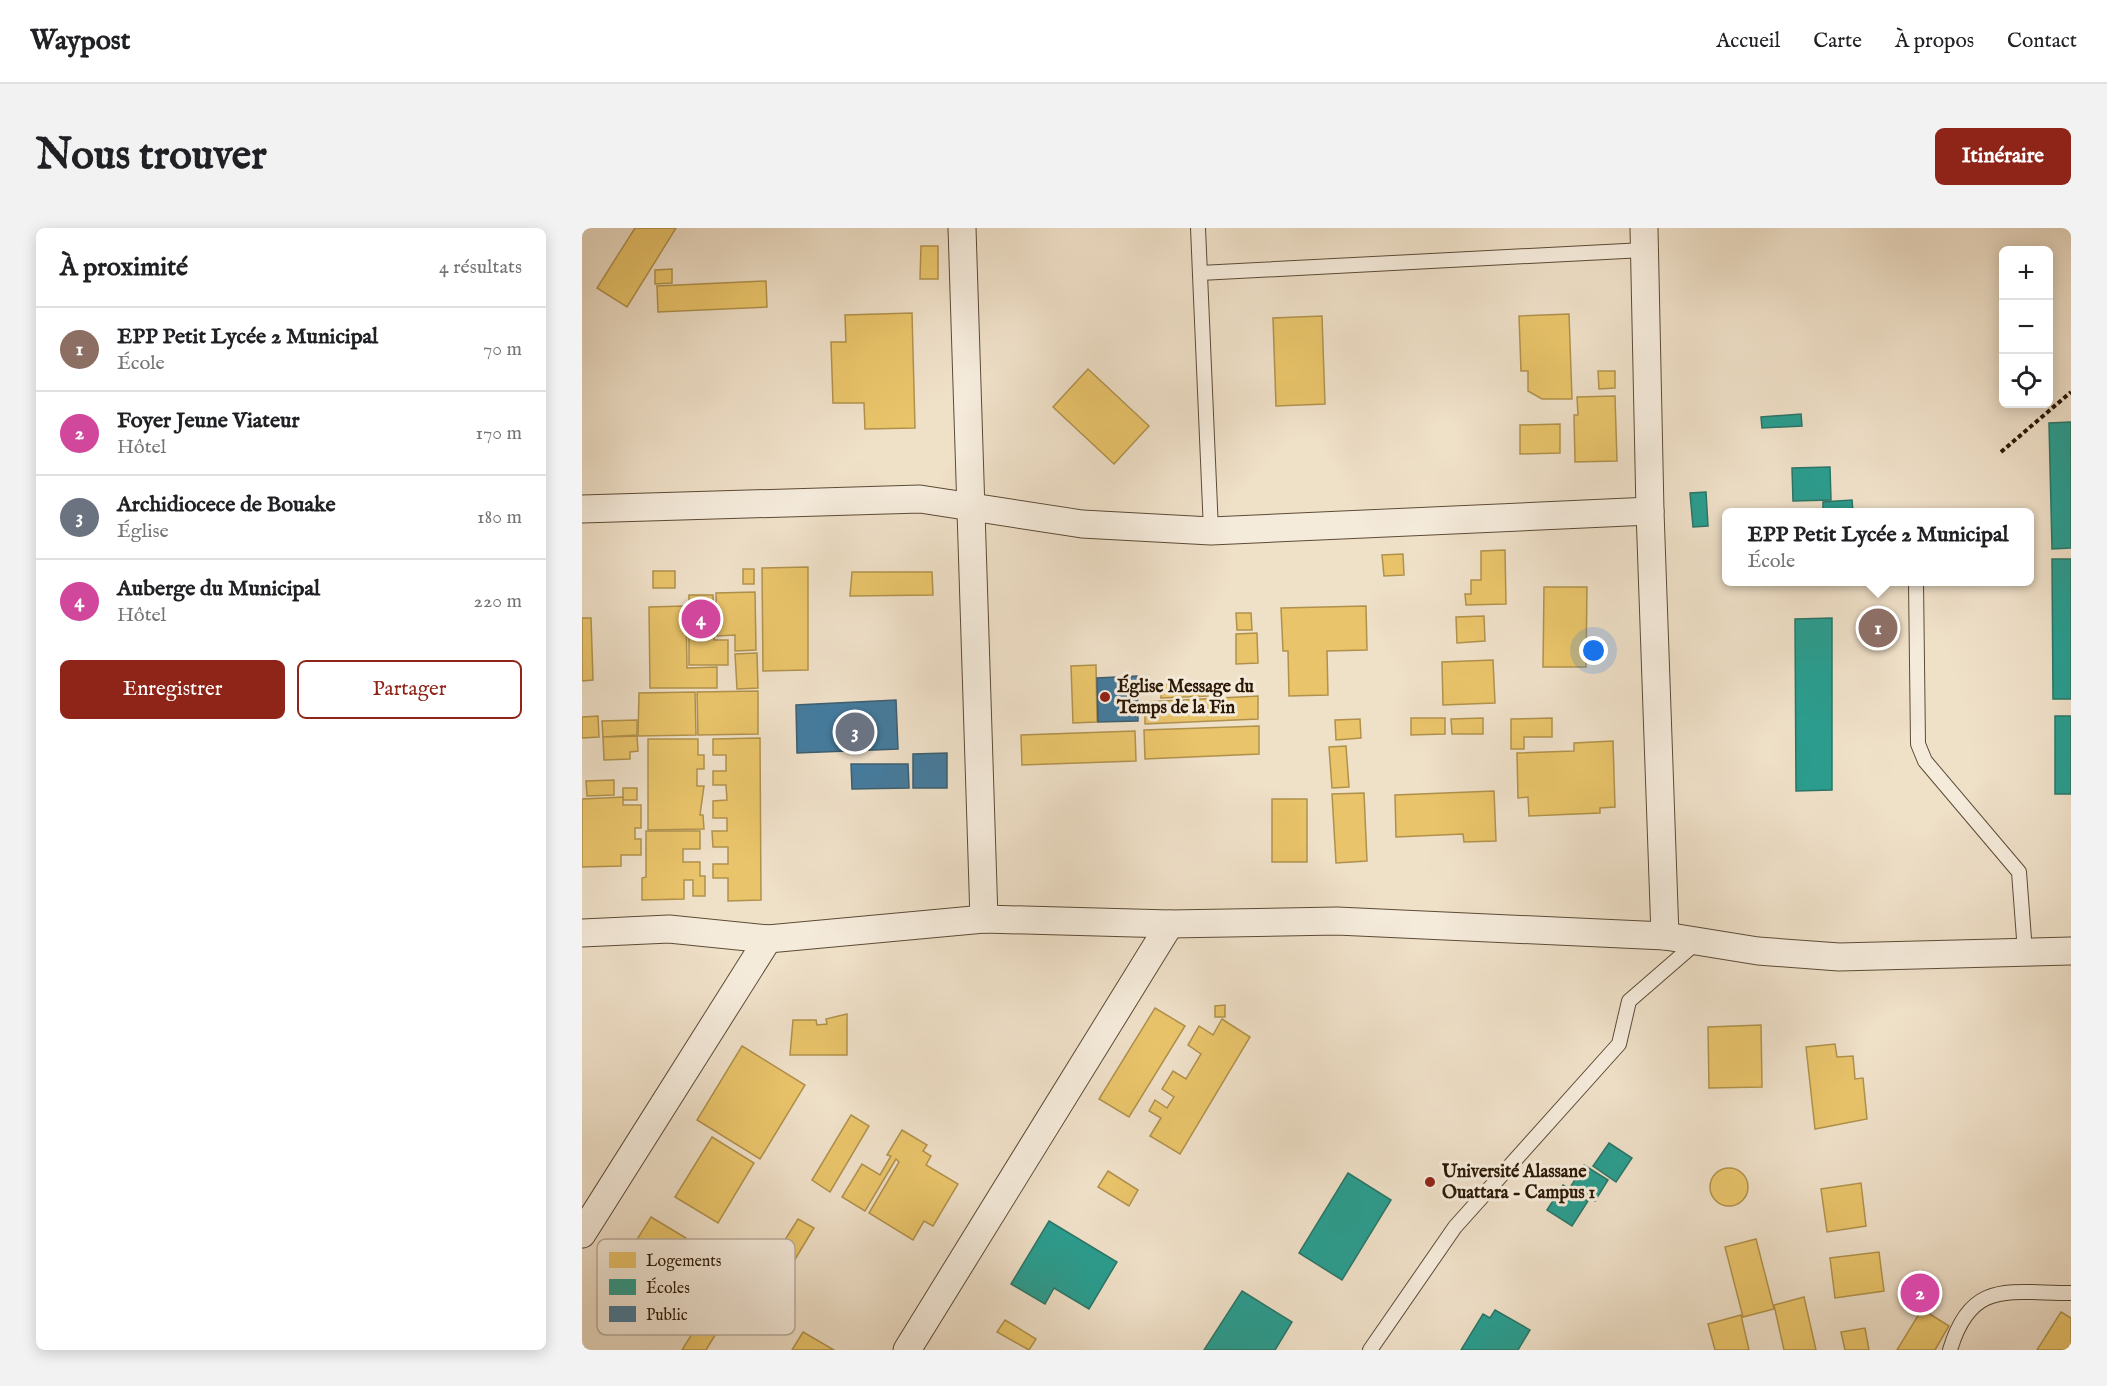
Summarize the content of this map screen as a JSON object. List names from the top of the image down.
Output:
{
  "places": ["Église Message du Temps de la Fin", "Université Alassane Ouattara - Campus 1"],
  "legend": ["Logements", "Écoles", "Public"],
  "page": {
    "header": "Waypost",
    "nav": [
      "Accueil",
      "Carte",
      "À propos",
      "Contact"
    ],
    "buttons": [
      "Itinéraire",
      ["Enregistrer", "Partager"]
    ],
    "title": "Nous trouver",
    "heading": ["À proximité", "4 résultats"],
    "map_buttons": ["+", "−"],
    "list": [
      {
        "mark": "1",
        "name": "EPP Petit Lycée 2 Municipal",
        "note": "École",
        "value": "70 m"
      },
      {
        "mark": "2",
        "name": "Foyer Jeune Viateur",
        "note": "Hôtel",
        "value": "170 m"
      },
      {
        "mark": "3",
        "name": "Archidiocece de Bouake",
        "note": "Église",
        "value": "180 m"
      },
      {
        "mark": "4",
        "name": "Auberge du Municipal",
        "note": "Hôtel",
        "value": "220 m"
      }
    ],
    "popup": ["EPP Petit Lycée 2 Municipal", "École"],
    "pins": [
      "4",
      "1",
      "3",
      "2"
    ]
  }
}
